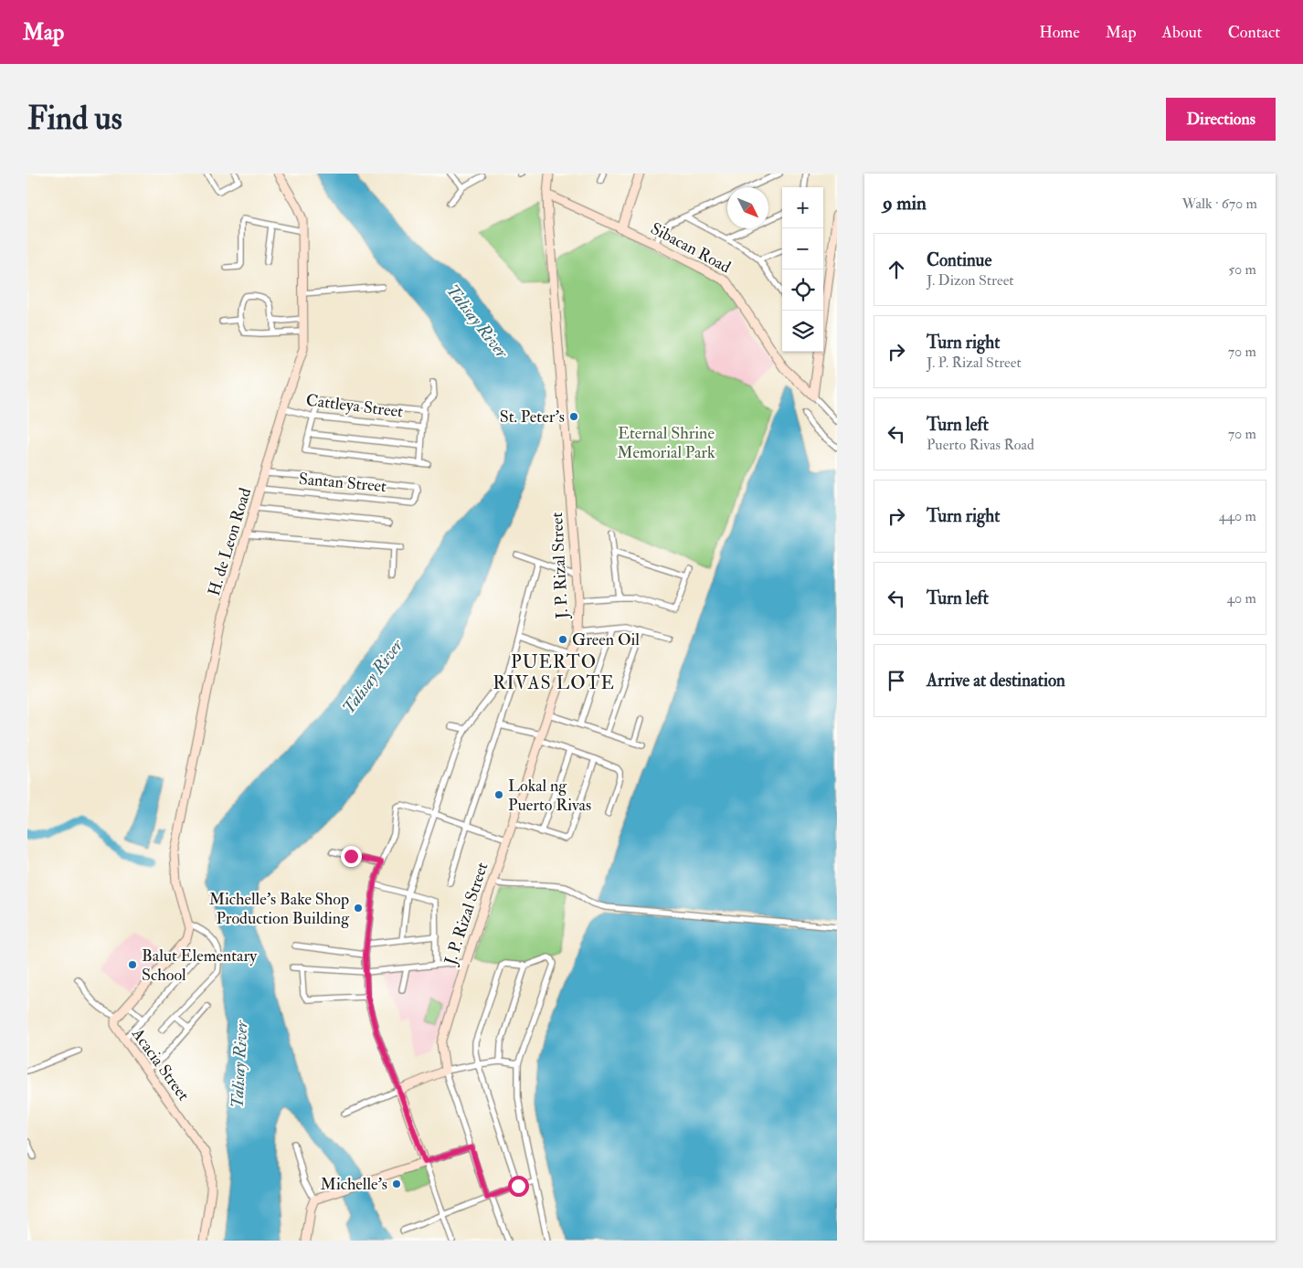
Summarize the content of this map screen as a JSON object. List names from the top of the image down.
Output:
{
  "streets": {
    "street": [
      "Sibacan Road",
      "Cattleya Street",
      "Santan Street",
      "H. de Leon Road",
      "J. P. Rizal Street",
      "Acacia Street"
    ]
  },
  "crossings": [
    ["Sibacan Road", "J. P. Rizal Street"],
    ["Cattleya Street", "H. de Leon Road"],
    ["Santan Street", "H. de Leon Road"],
    ["H. de Leon Road", "Acacia Street"]
  ],
  "districts": ["PUERTO RIVAS LOTE"],
  "water": ["Talisay River"],
  "parks": ["Eternal Shrine Memorial Park"],
  "places": [
    "St. Peter's",
    "Green Oil",
    "Lokal ng Puerto Rivas",
    "Michelle's Bake Shop Production Building",
    "Balut Elementary School",
    "Michelle's"
  ],
  "north": "bottom right",
  "page": {
    "header": "Map",
    "nav": [
      "Home",
      "Map",
      "About",
      "Contact"
    ],
    "buttons": "Directions",
    "title": "Find us",
    "heading": ["9 min", "Walk · 670 m"],
    "map_buttons": ["+", "−"],
    "list": [
      ["Continue", "J. Dizon Street", "50 m"],
      ["Turn right", "J. P. Rizal Street", "70 m"],
      ["Turn left", "Puerto Rivas Road", "70 m"],
      ["Turn right", "440 m"],
      ["Turn left", "40 m"],
      "Arrive at destination"
    ]
  }
}
